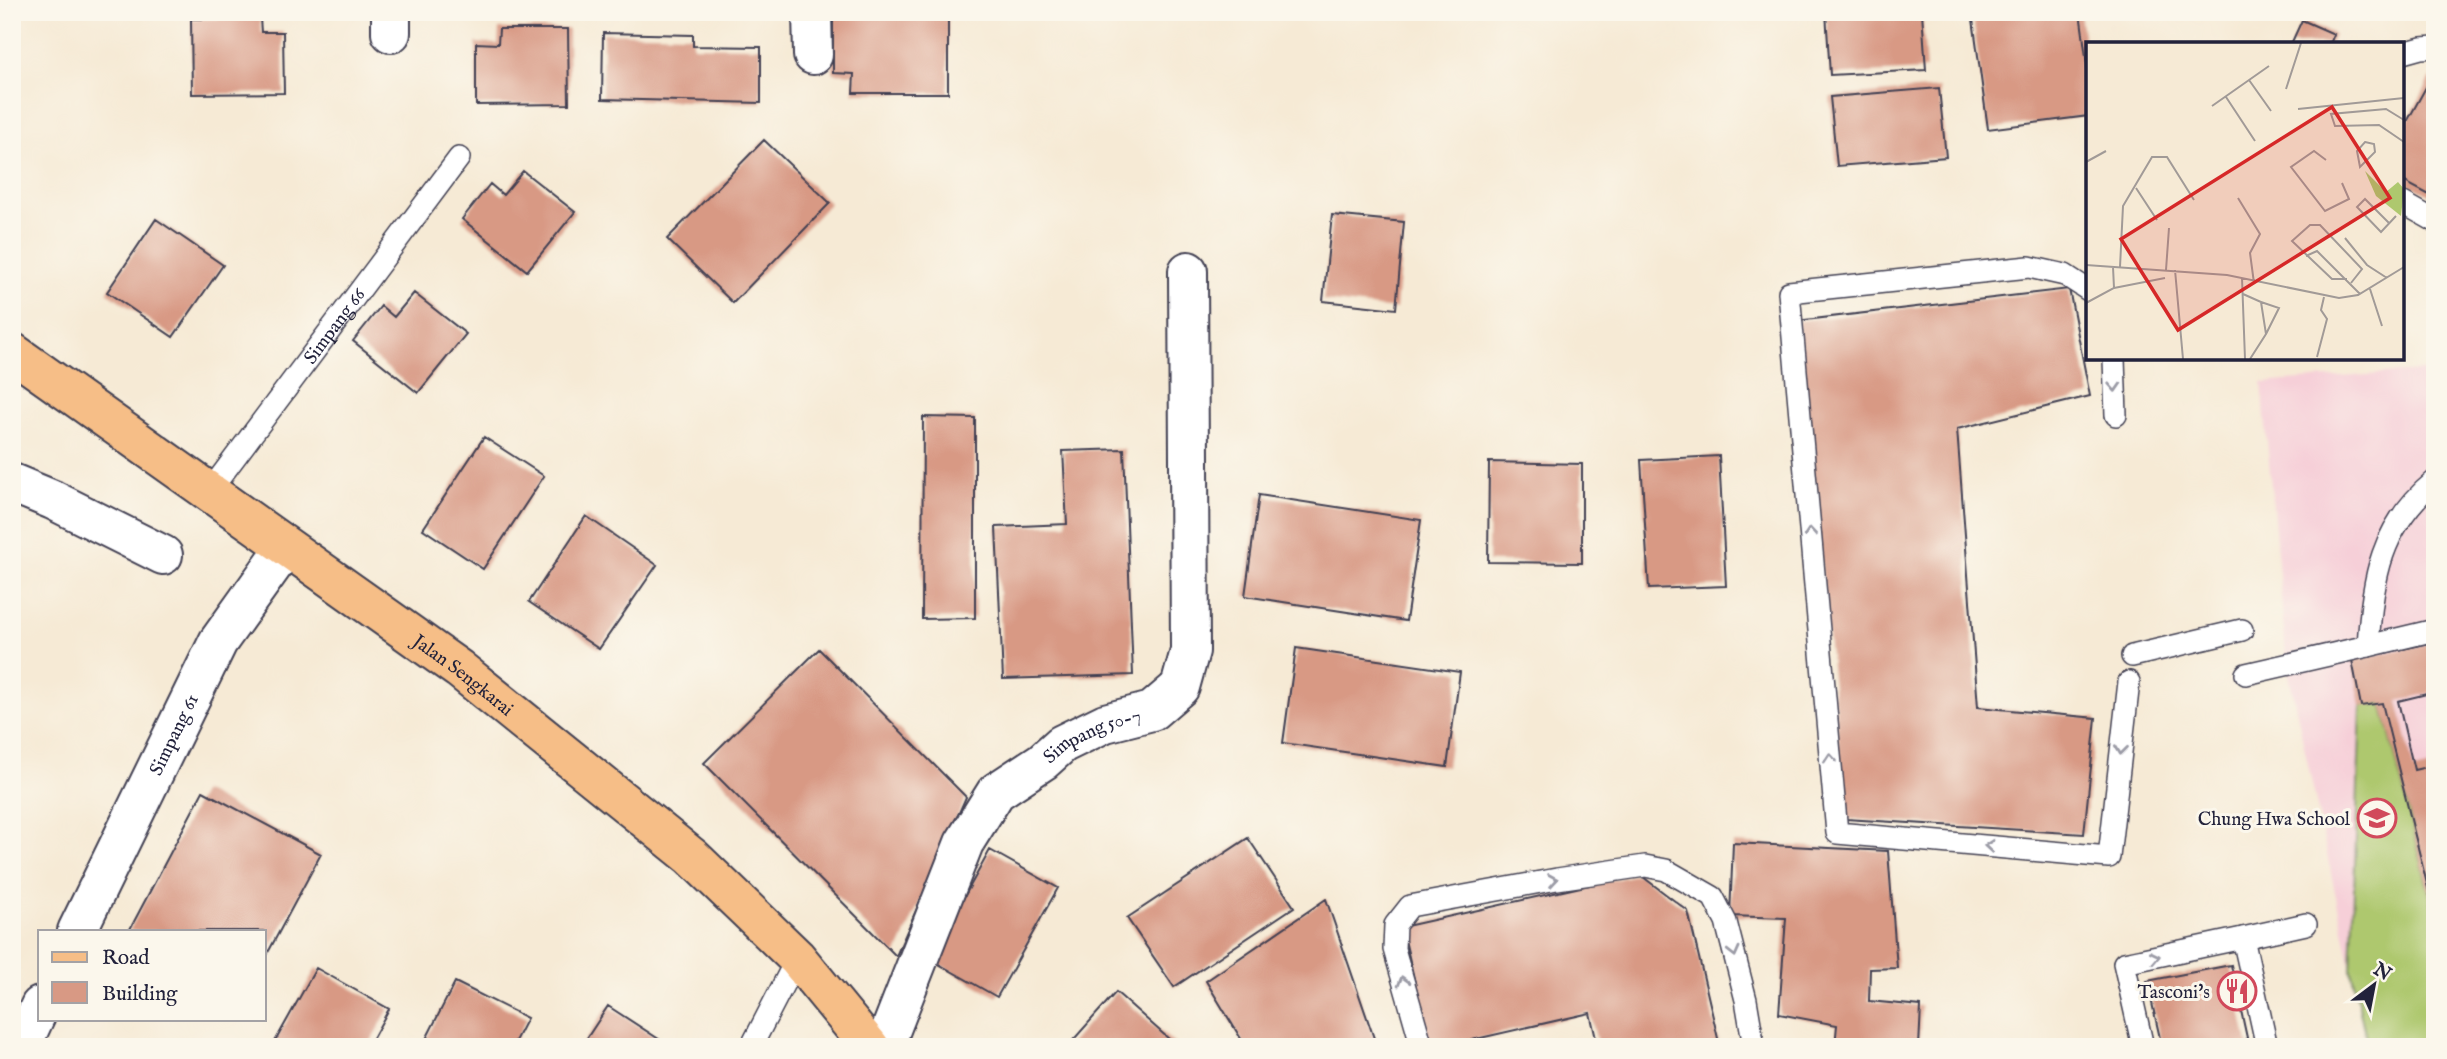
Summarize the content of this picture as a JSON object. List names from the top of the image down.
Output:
{
  "streets": {
    "main road": ["Jalan Sengkarai"],
    "street": ["Simpang 61", "Simpang 50-7"],
    "lane": ["Simpang 66"]
  },
  "crossings": [
    ["Simpang 66", "Jalan Sengkarai"],
    ["Jalan Sengkarai", "Simpang 61"]
  ],
  "places": {
    "school or university": ["Chung Hwa School"],
    "restaurant": ["Tasconi's"]
  },
  "legend": ["Road", "Building"],
  "north": "top right"
}
